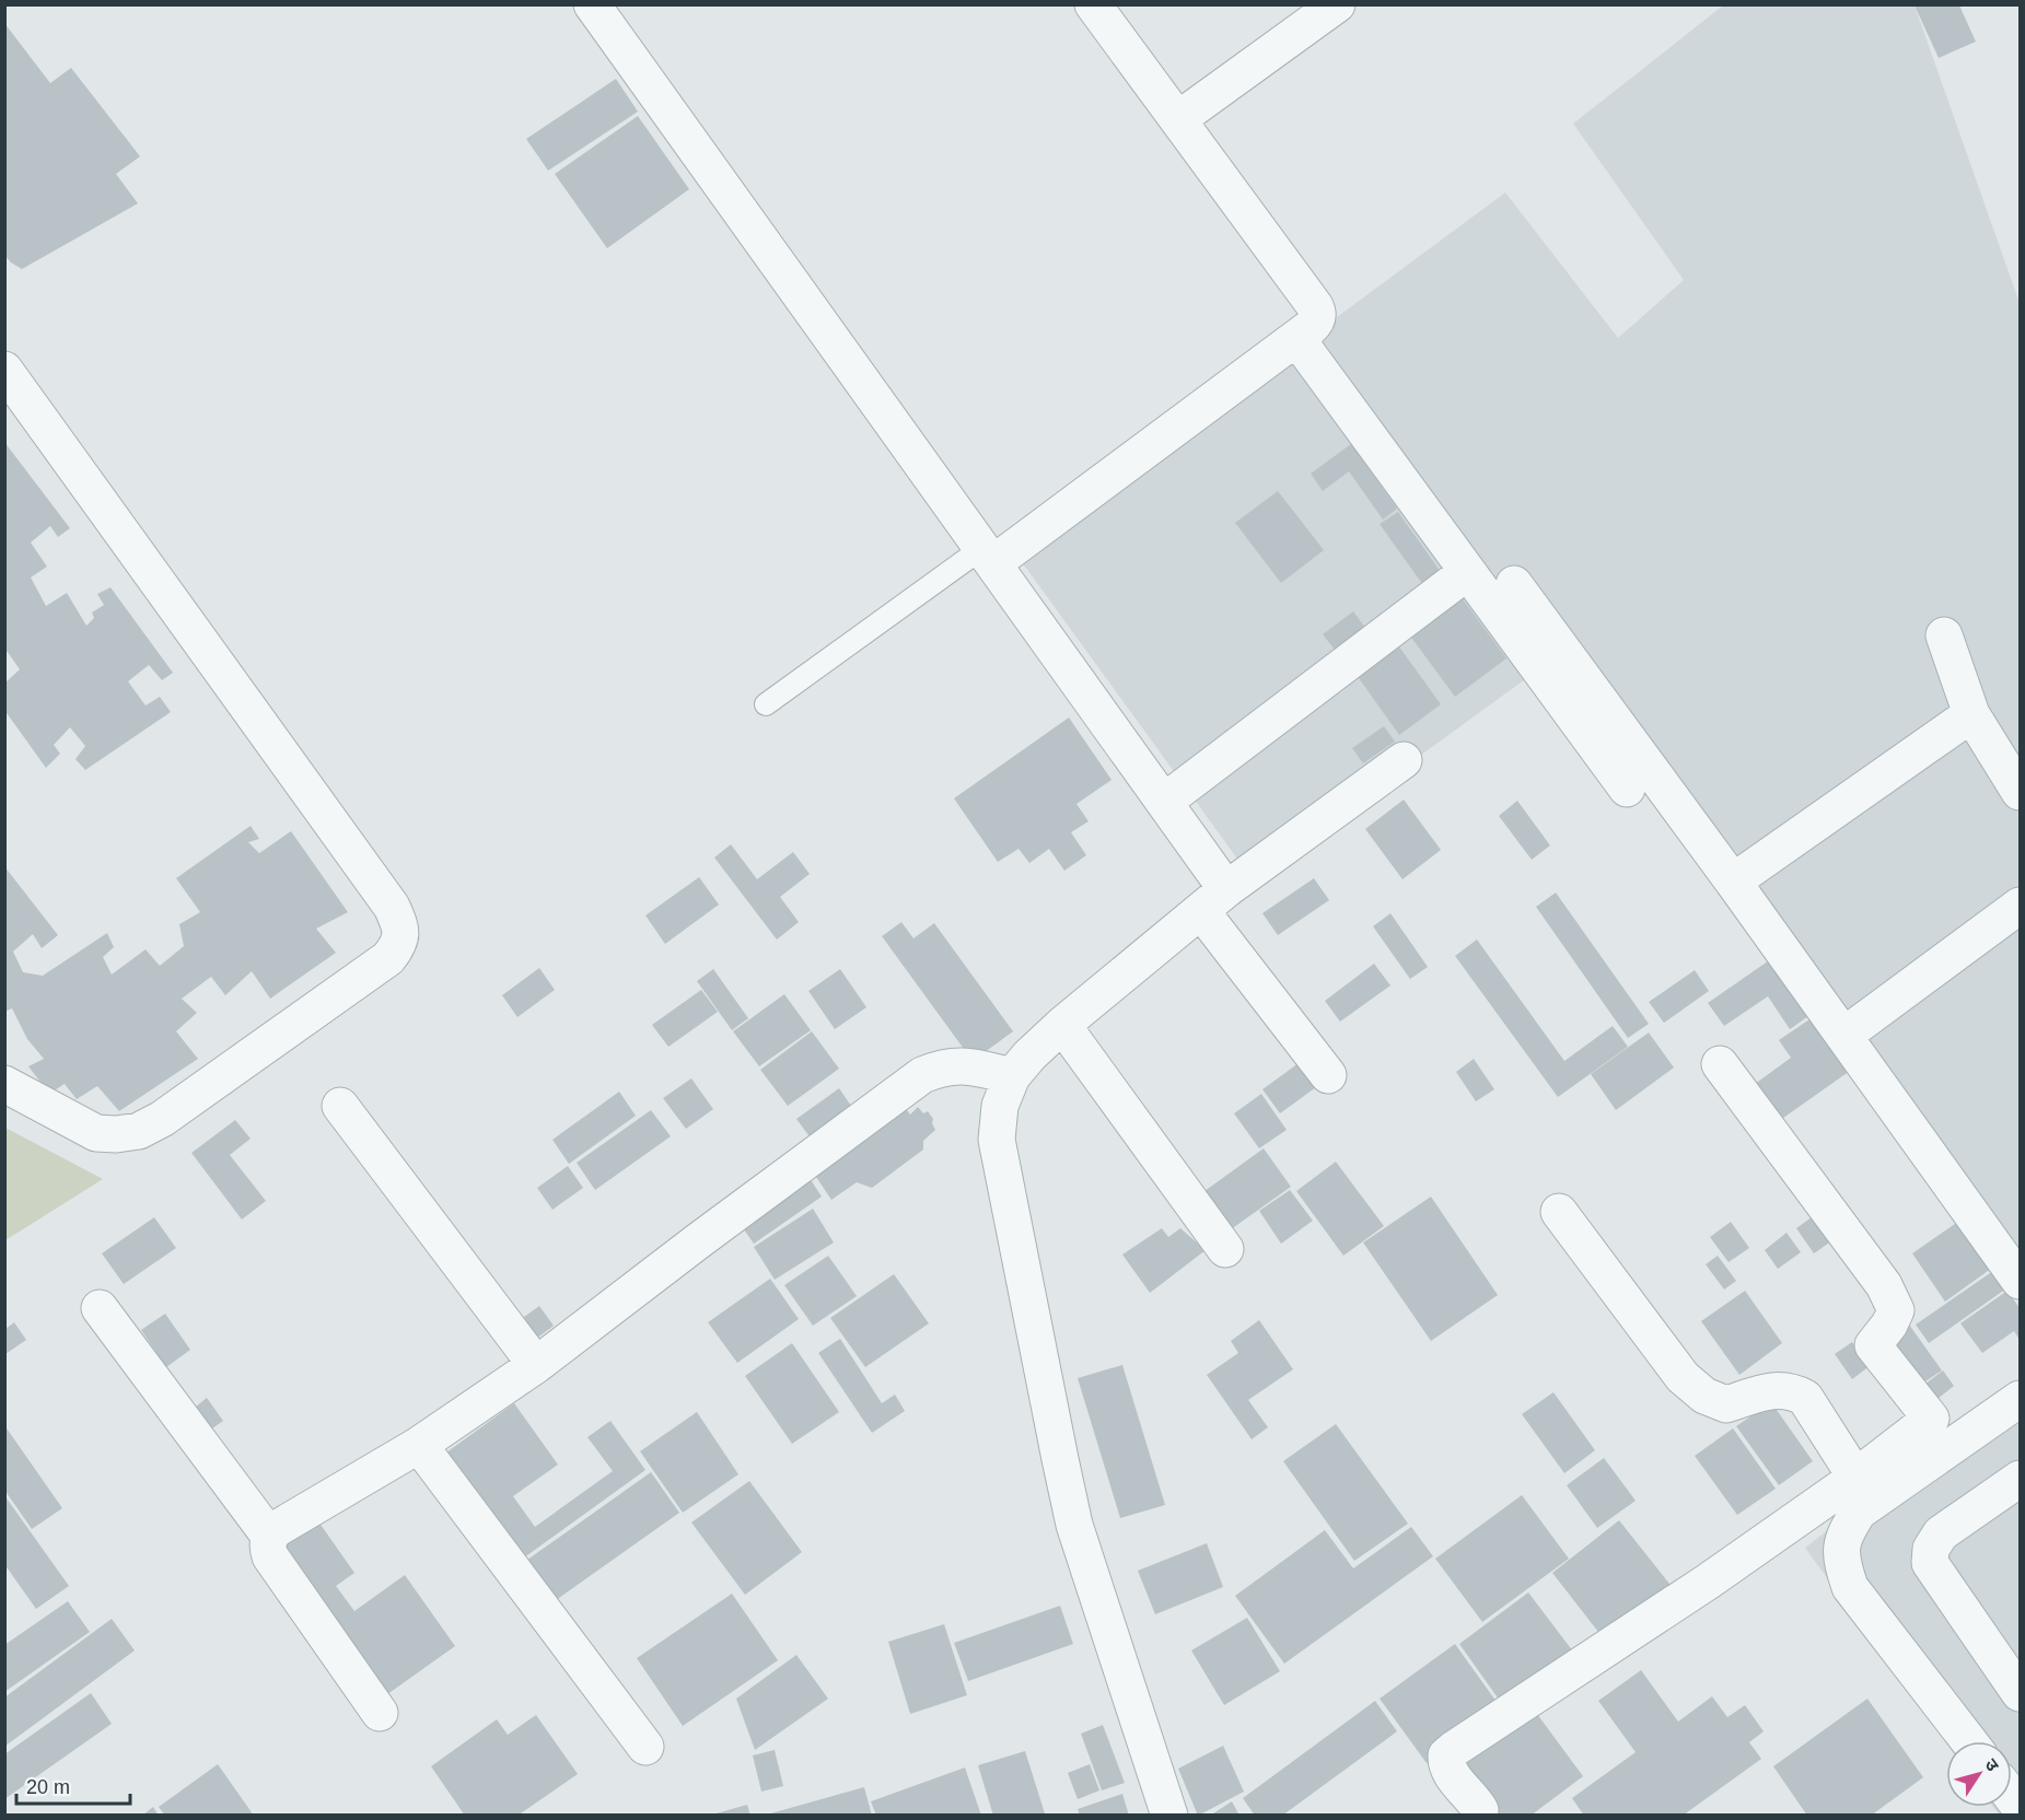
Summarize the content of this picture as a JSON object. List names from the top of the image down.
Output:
{
  "scale_bar": "20 m",
  "north": "top right"
}
